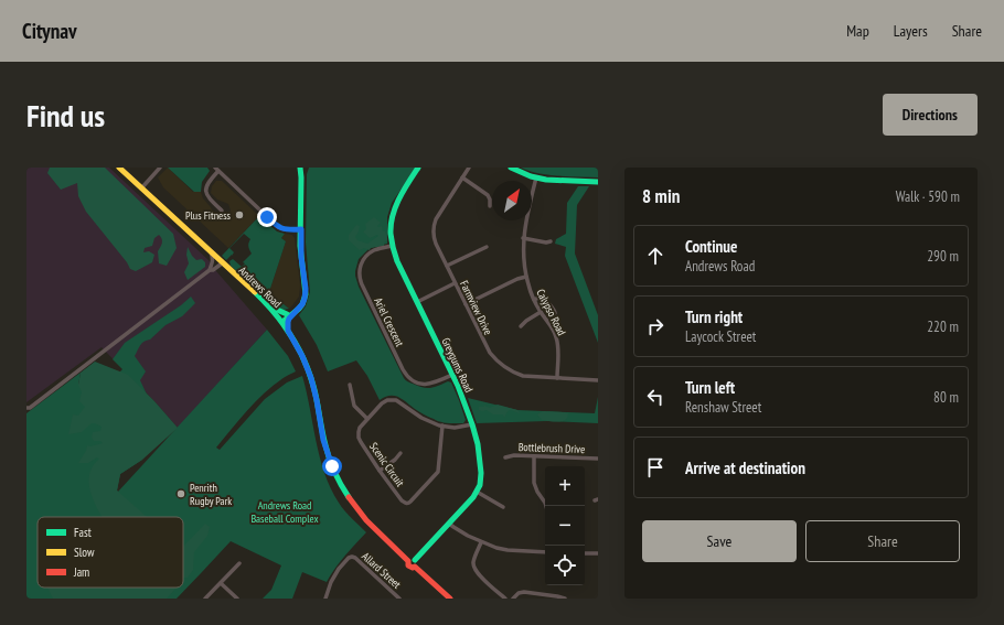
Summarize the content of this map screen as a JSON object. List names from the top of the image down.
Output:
{
  "streets": {
    "street": [
      "Andrews Road",
      "Farmview Drive",
      "Calypso Road",
      "Ariel Crescent",
      "Greygums Road",
      "Bottlebrush Drive",
      "Scenic Circuit",
      "Allard Street"
    ]
  },
  "crossings": [
    ["Andrews Road", "Greygums Road"],
    ["Farmview Drive", "Calypso Road"],
    ["Ariel Crescent", "Greygums Road"],
    ["Greygums Road", "Scenic Circuit"]
  ],
  "parks": ["Andrews Road Baseball Complex"],
  "places": ["Plus Fitness", "Penrith Rugby Park"],
  "legend": ["Fast", "Slow", "Jam"],
  "north": "top right",
  "page": {
    "header": "Citynav",
    "nav": ["Map", "Layers", "Share"],
    "buttons": [
      "Directions",
      ["Save", "Share"]
    ],
    "title": "Find us",
    "heading": ["8 min", "Walk · 590 m"],
    "list": [
      ["Continue", "Andrews Road", "290 m"],
      ["Turn right", "Laycock Street", "220 m"],
      ["Turn left", "Renshaw Street", "80 m"],
      "Arrive at destination"
    ],
    "map_buttons": ["+", "−"]
  }
}
